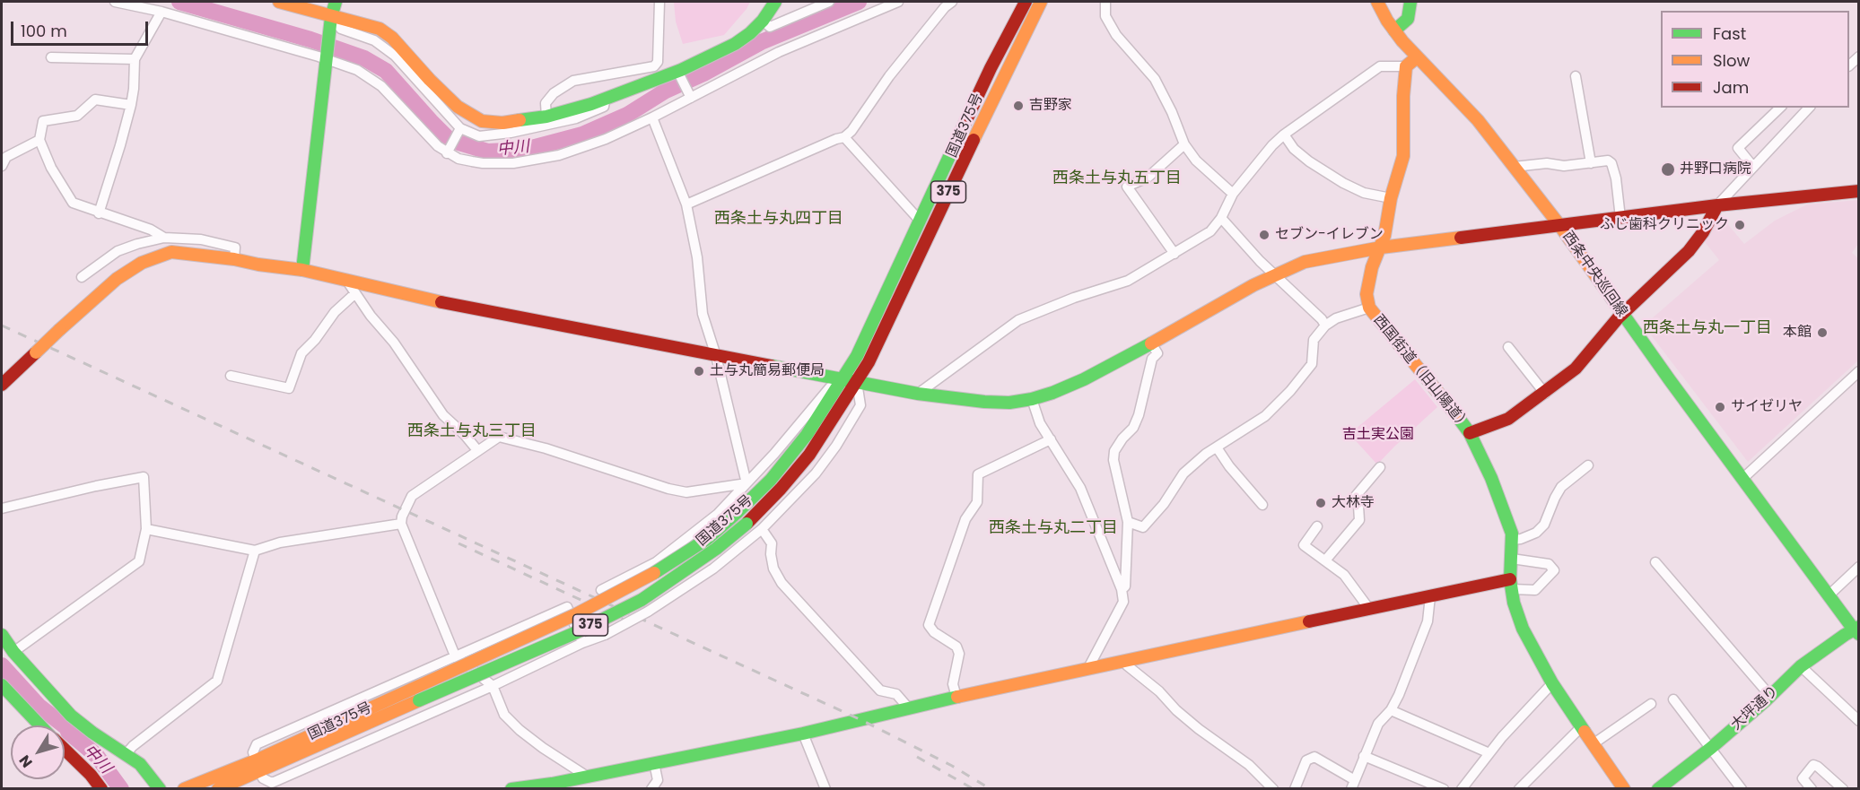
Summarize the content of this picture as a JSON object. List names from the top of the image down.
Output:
{
  "streets": {
    "main road": [
      "国道375号",
      "375",
      "西条中央巡回線",
      "西国街道（旧山陽道）",
      "大坪通り"
    ]
  },
  "crossings": [
    ["西条中央巡回線", "大坪通り"]
  ],
  "districts": [
    "西条土与丸五丁目",
    "西条土与丸四丁目",
    "西条土与丸一丁目",
    "西条土与丸三丁目",
    "西条土与丸二丁目"
  ],
  "water": ["中川"],
  "parks": ["吉土実公園"],
  "places": [
    "吉野家",
    "井野口病院",
    "ふじ歯科クリニック",
    "セブン-イレブン",
    "本館",
    "土与丸簡易郵便局",
    "サイゼリヤ",
    "大林寺"
  ],
  "legend": ["Fast", "Slow", "Jam"],
  "scale_bar": "100 m",
  "north": "bottom left"
}
